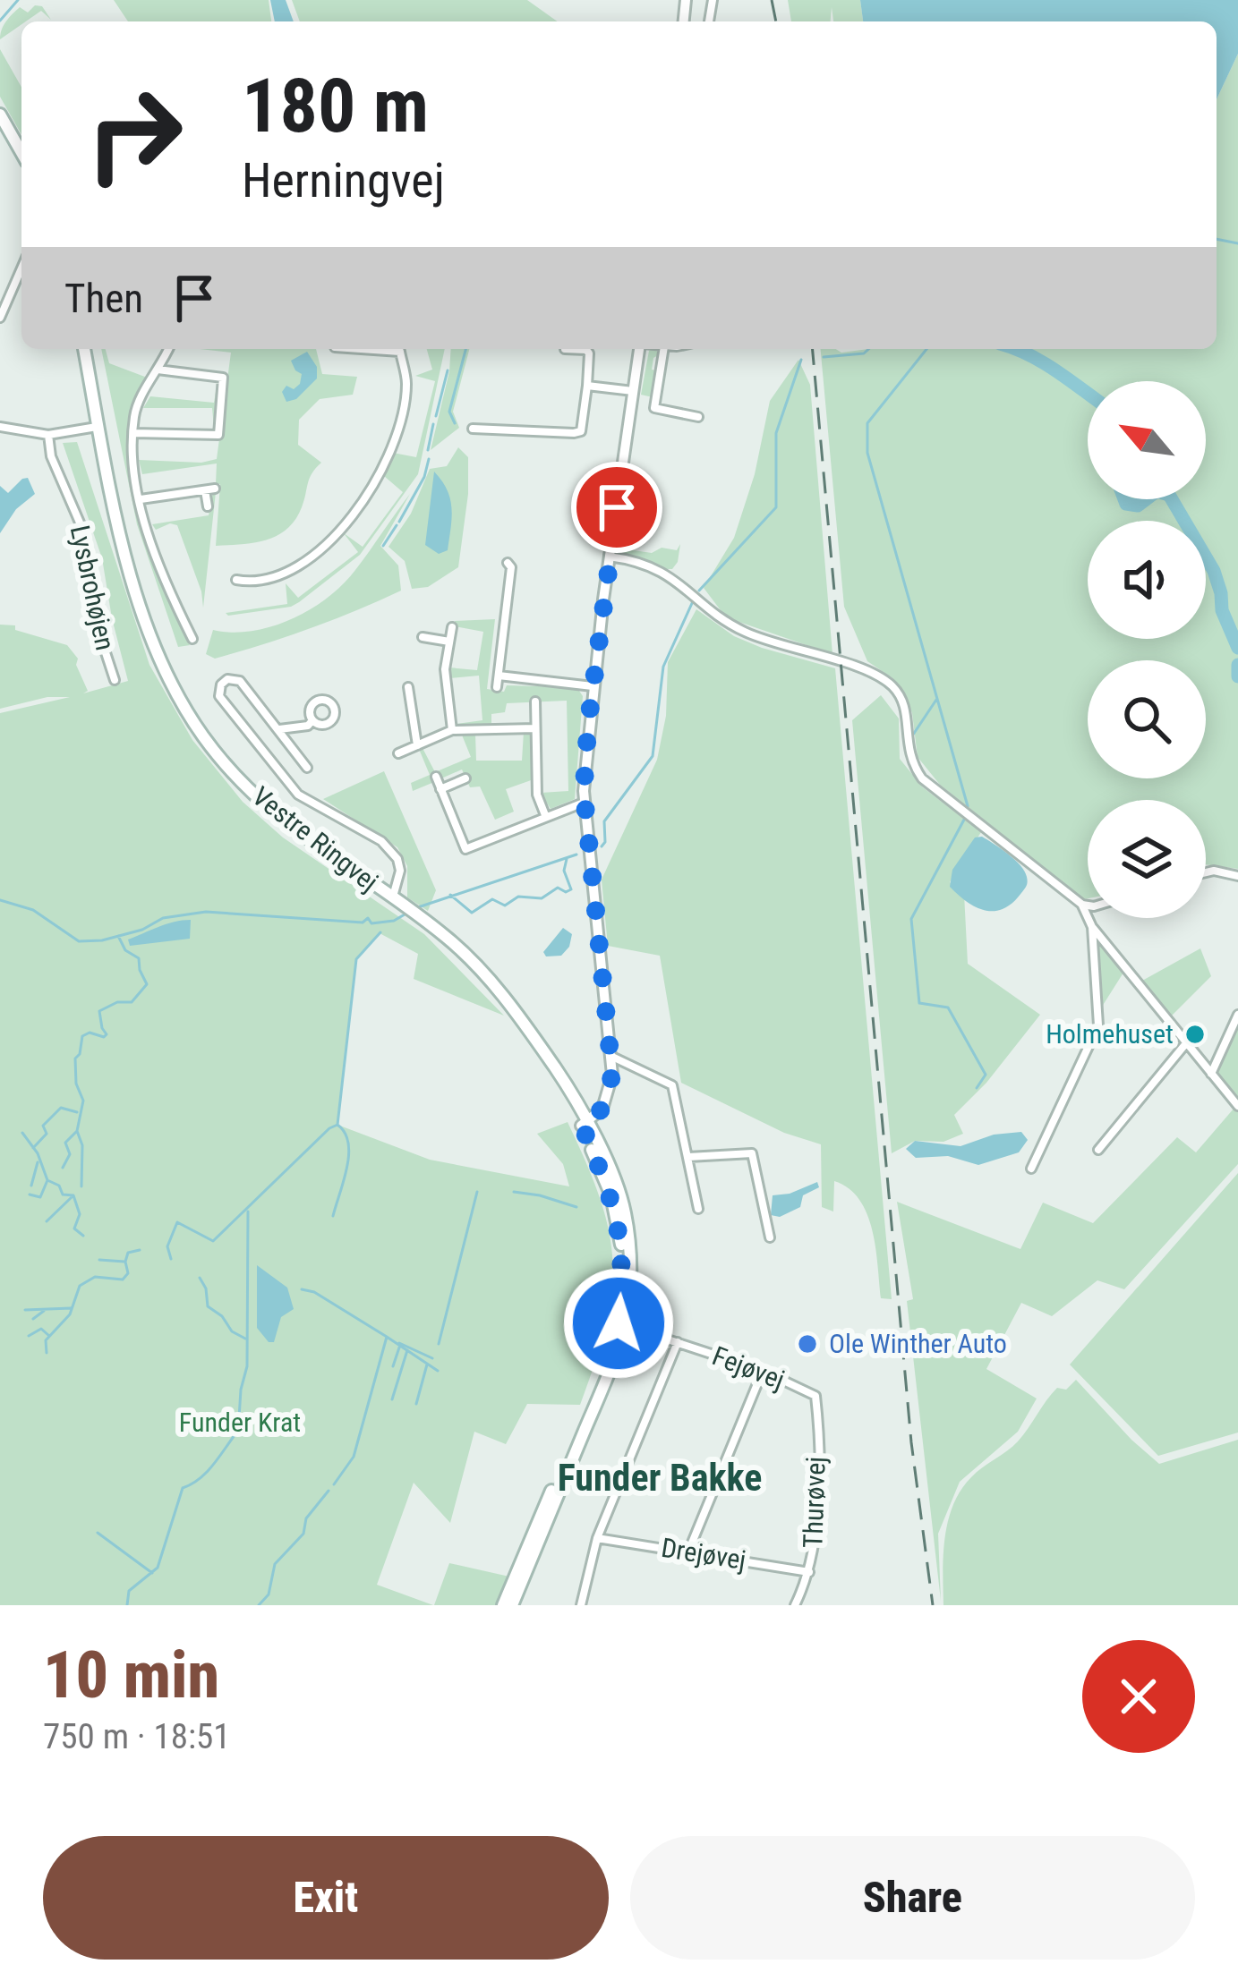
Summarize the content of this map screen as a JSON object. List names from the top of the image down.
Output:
{
  "streets": {
    "main road": ["Vestre Ringvej"],
    "street": [
      "Lysbrohøjen",
      "Fejøvej",
      "Thurøvej",
      "Drejøvej"
    ]
  },
  "crossings": [
    ["Fejøvej", "Thurøvej"],
    ["Thurøvej", "Drejøvej"]
  ],
  "districts": ["Funder Bakke"],
  "parks": ["Funder Krat"],
  "places": ["Holmehuset", "Ole Winther Auto"],
  "north": "top left",
  "page": {
    "turn": ["180 m", "Herningvej"],
    "then": "Then",
    "heading": ["10 min", "750 m · 18:51"],
    "buttons": ["Exit", "Share"]
  }
}
